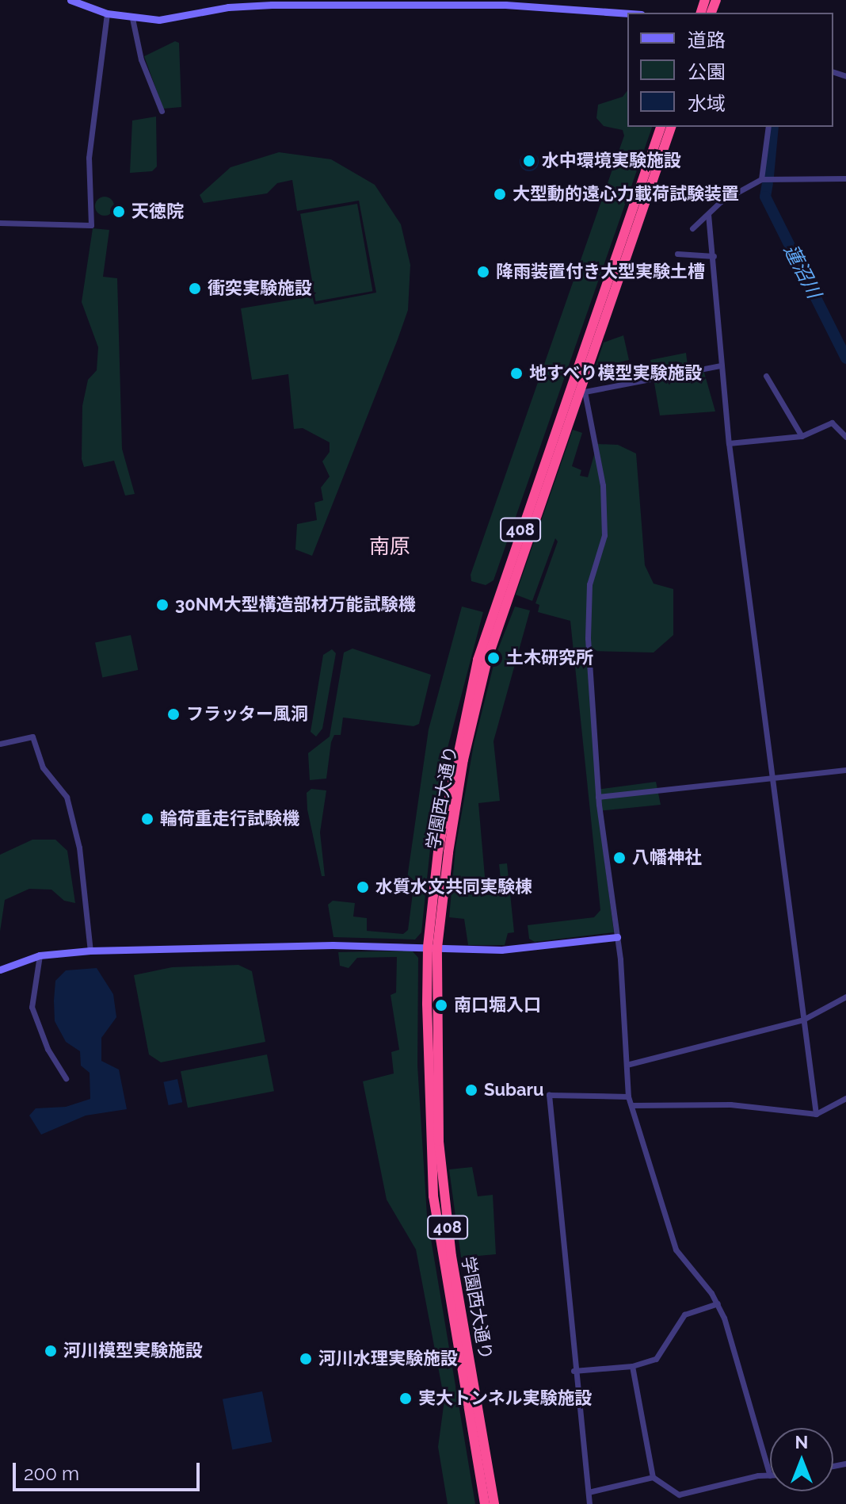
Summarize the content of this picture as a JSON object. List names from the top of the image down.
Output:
{
  "streets": {
    "highway": ["408", "学園西大通り"]
  },
  "districts": ["南原"],
  "water": ["蓮沼川"],
  "places": [
    "水中環境実験施設",
    "大型動的遠心力載荷試験装置",
    "天徳院",
    "降雨装置付き大型実験土槽",
    "衝突実験施設",
    "地すべり模型実験施設",
    "30NM大型構造部材万能試験機",
    "土木研究所",
    "フラッター風洞",
    "輪荷重走行試験機",
    "八幡神社",
    "水質水文共同実験棟",
    "南口堀入口",
    "Subaru",
    "河川模型実験施設",
    "河川水理実験施設",
    "実大トンネル実験施設"
  ],
  "legend": ["道路", "公園", "水域"],
  "scale_bar": "200 m",
  "north": "top"
}
